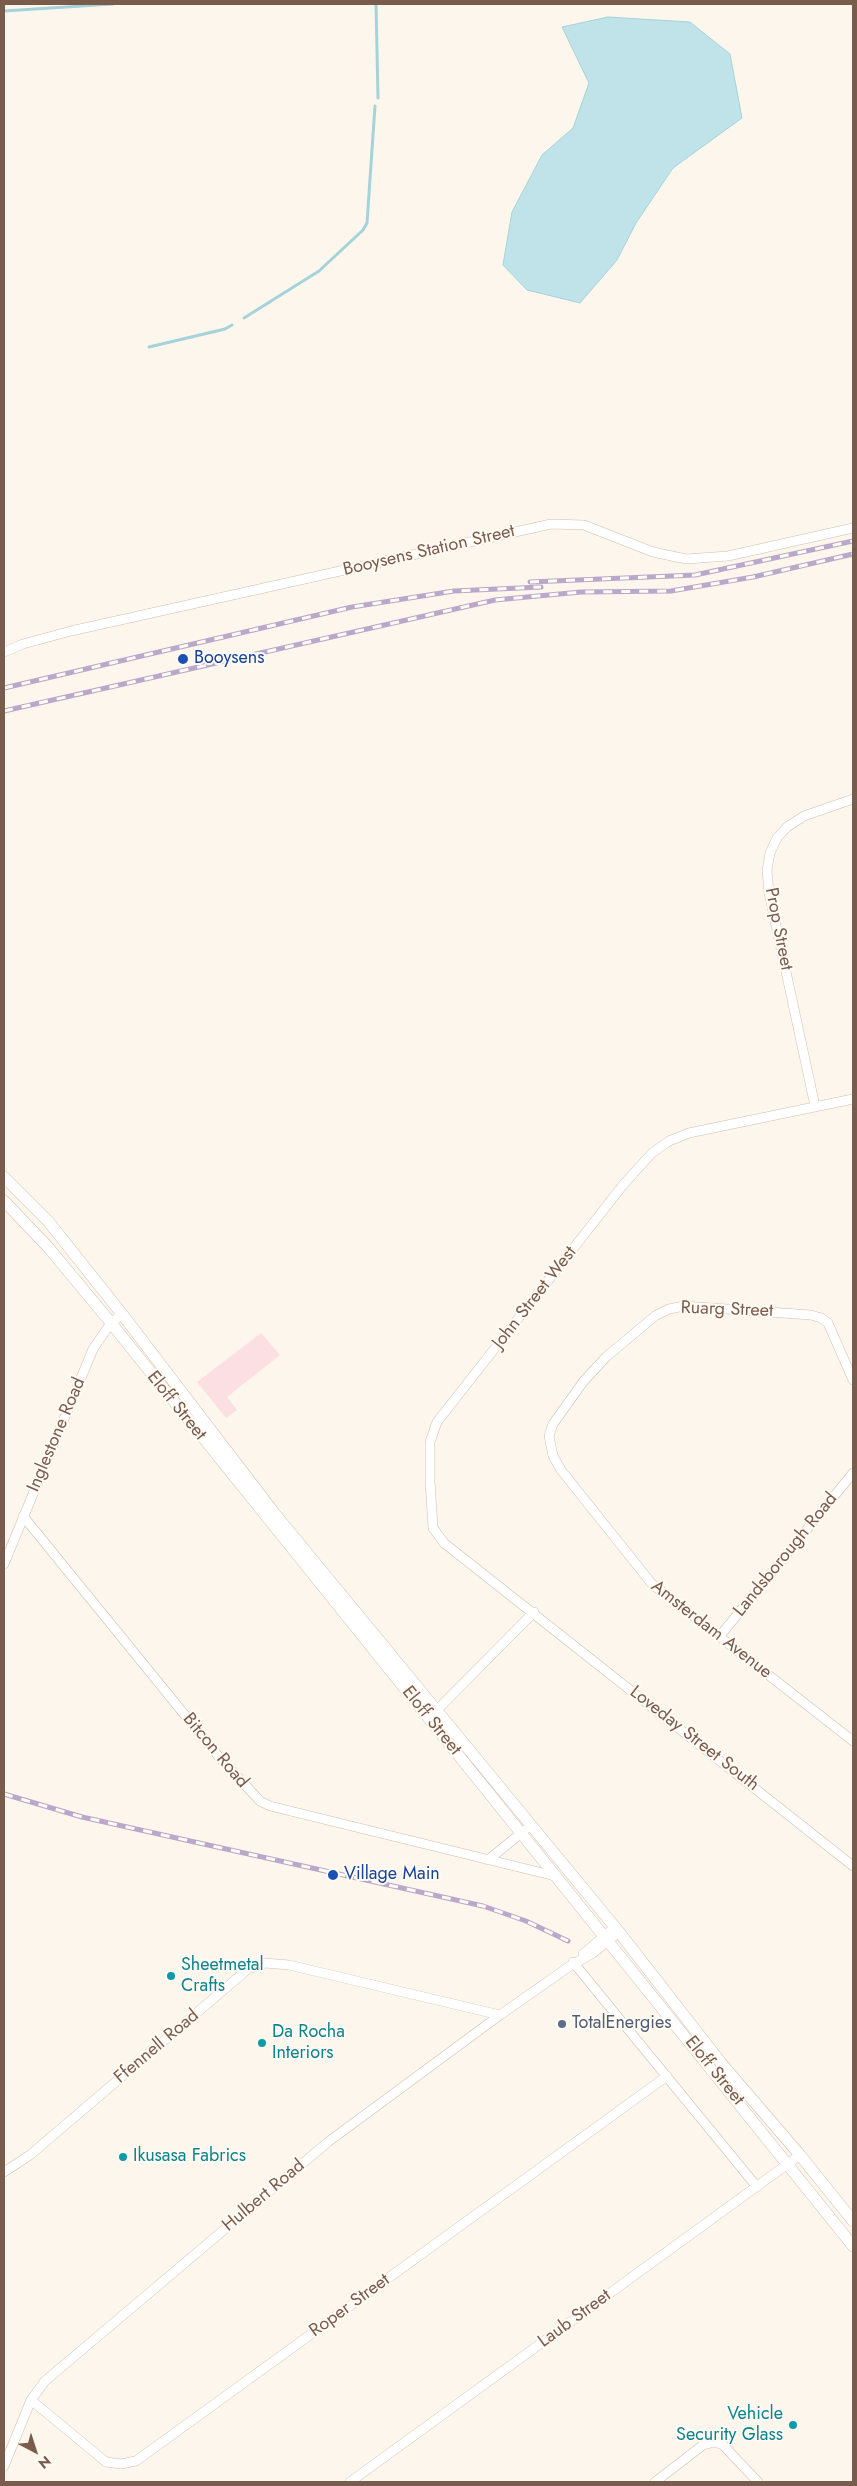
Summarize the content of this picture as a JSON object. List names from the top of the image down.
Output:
{
  "streets": {
    "street": [
      "Booysens Station Street",
      "Prop Street",
      "John Street West",
      "Ruarg Street",
      "Eloff Street",
      "Inglestone Road",
      "Landsborough Road",
      "Amsterdam Avenue",
      "Loveday Street South",
      "Bitcon Road",
      "Ffennell Road",
      "Hulbert Road",
      "Roper Street",
      "Laub Street"
    ]
  },
  "crossings": [
    ["Prop Street", "John Street West"],
    ["John Street West", "Loveday Street South"],
    ["Ruarg Street", "Amsterdam Avenue"],
    ["Eloff Street", "Inglestone Road"],
    ["Eloff Street", "Bitcon Road"],
    ["Eloff Street", "Hulbert Road"],
    ["Eloff Street", "Laub Street"],
    ["Inglestone Road", "Bitcon Road"],
    ["Landsborough Road", "Amsterdam Avenue"],
    ["Ffennell Road", "Hulbert Road"],
    ["Hulbert Road", "Roper Street"]
  ],
  "places": [
    "Booysens",
    "Village Main",
    "Sheetmetal Crafts",
    "TotalEnergies",
    "Da Rocha Interiors",
    "Ikusasa Fabrics",
    "Vehicle Security Glass"
  ],
  "north": "bottom right"
}
